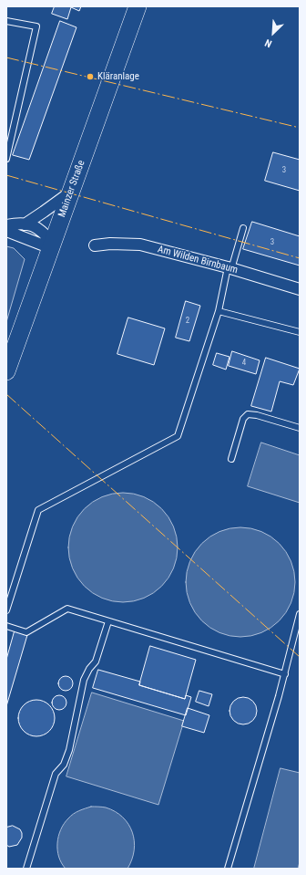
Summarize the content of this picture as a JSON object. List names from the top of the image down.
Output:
{
  "streets": {
    "main road": ["Mainzer Straße"],
    "street": ["Am Wilden Birnbaum"]
  },
  "places": ["Kläranlage"],
  "house_numbers": [
    "3",
    "3",
    "2",
    "4"
  ],
  "north": "bottom left"
}
